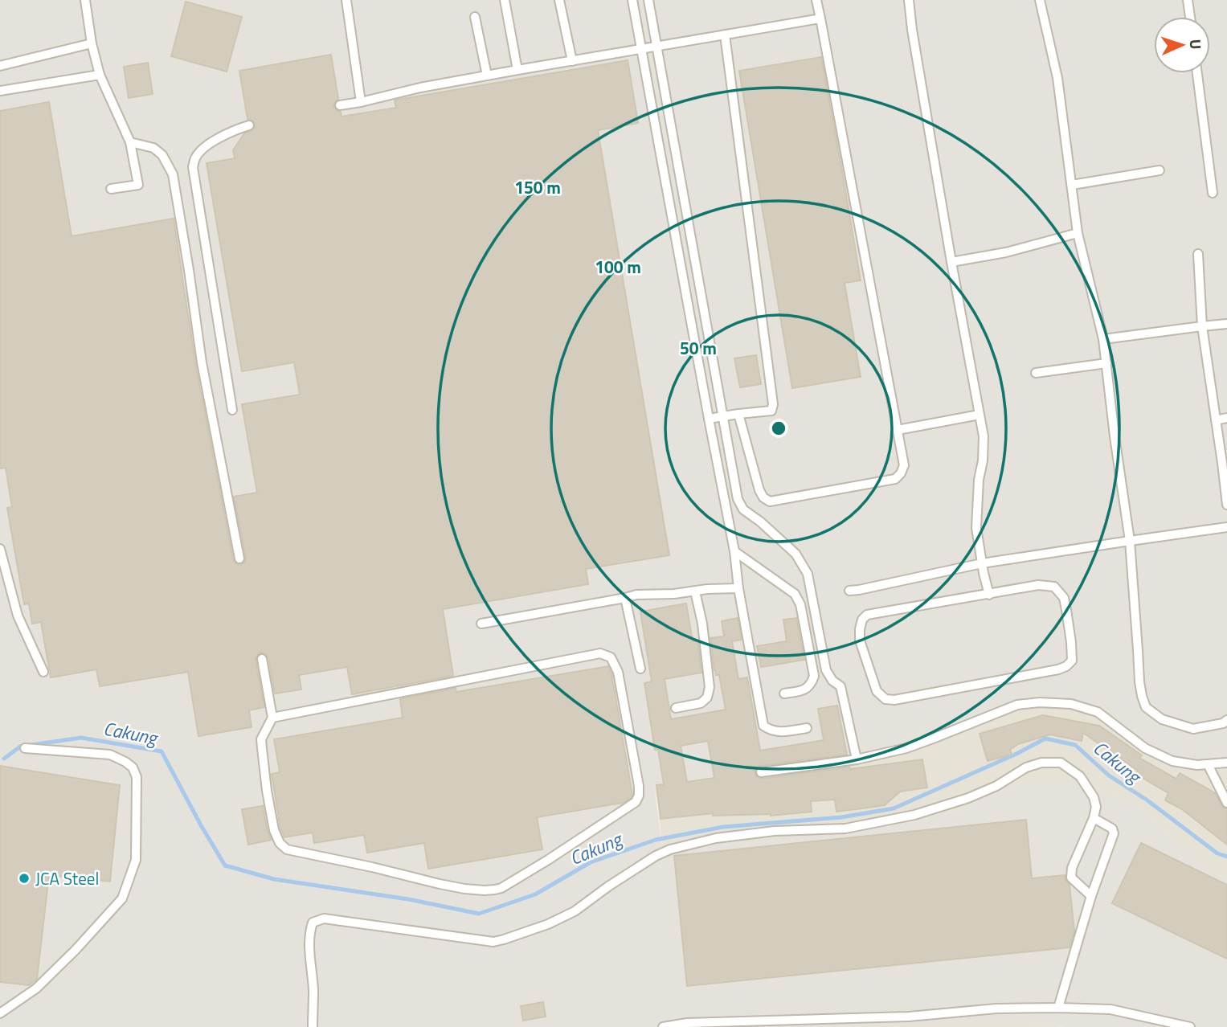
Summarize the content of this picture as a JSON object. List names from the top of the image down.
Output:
{
  "water": ["Cakung"],
  "places": ["JCA Steel"],
  "north": "right",
  "rings": ["150 m", "100 m", "50 m"]
}
